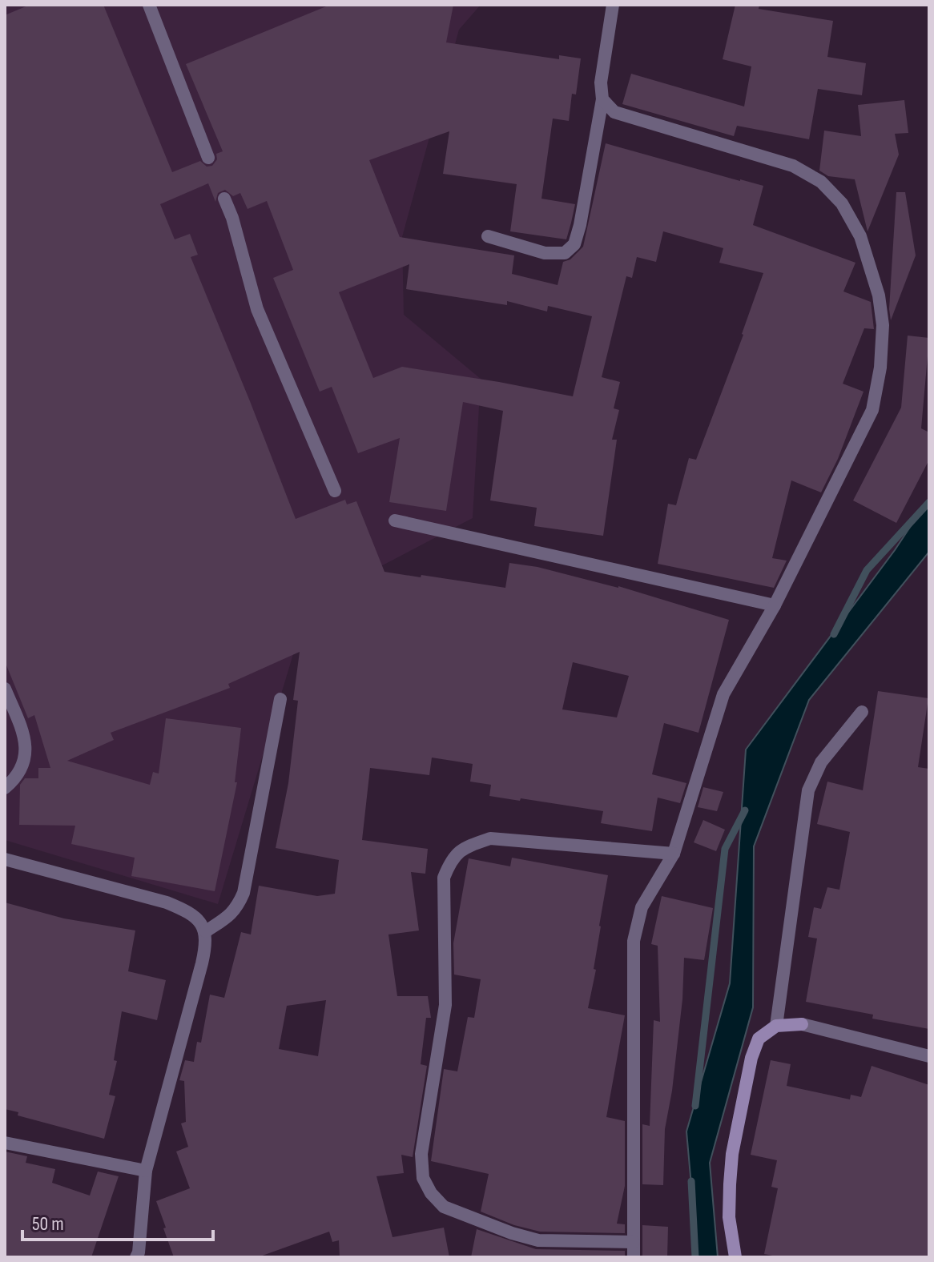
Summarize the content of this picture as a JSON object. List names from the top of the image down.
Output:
{
  "scale_bar": "50 m"
}
